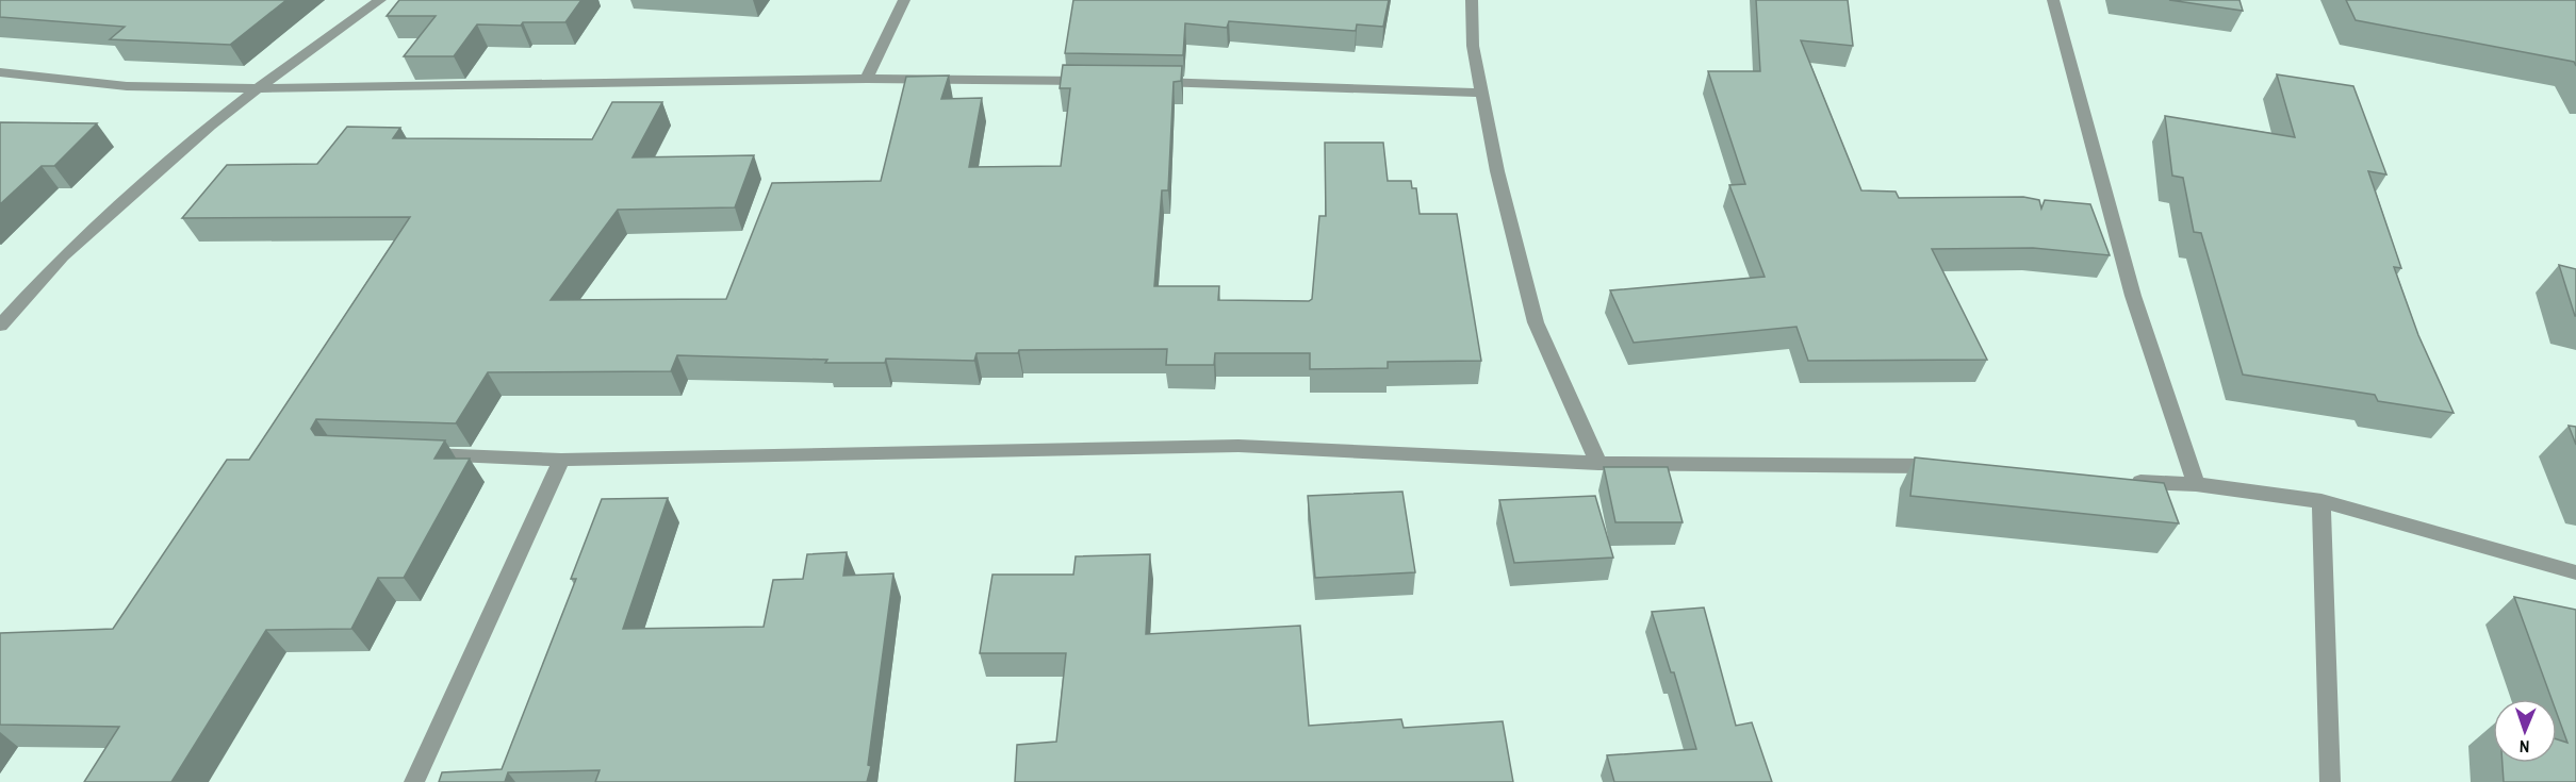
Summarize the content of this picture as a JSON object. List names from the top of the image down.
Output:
{
  "north": "bottom"
}
